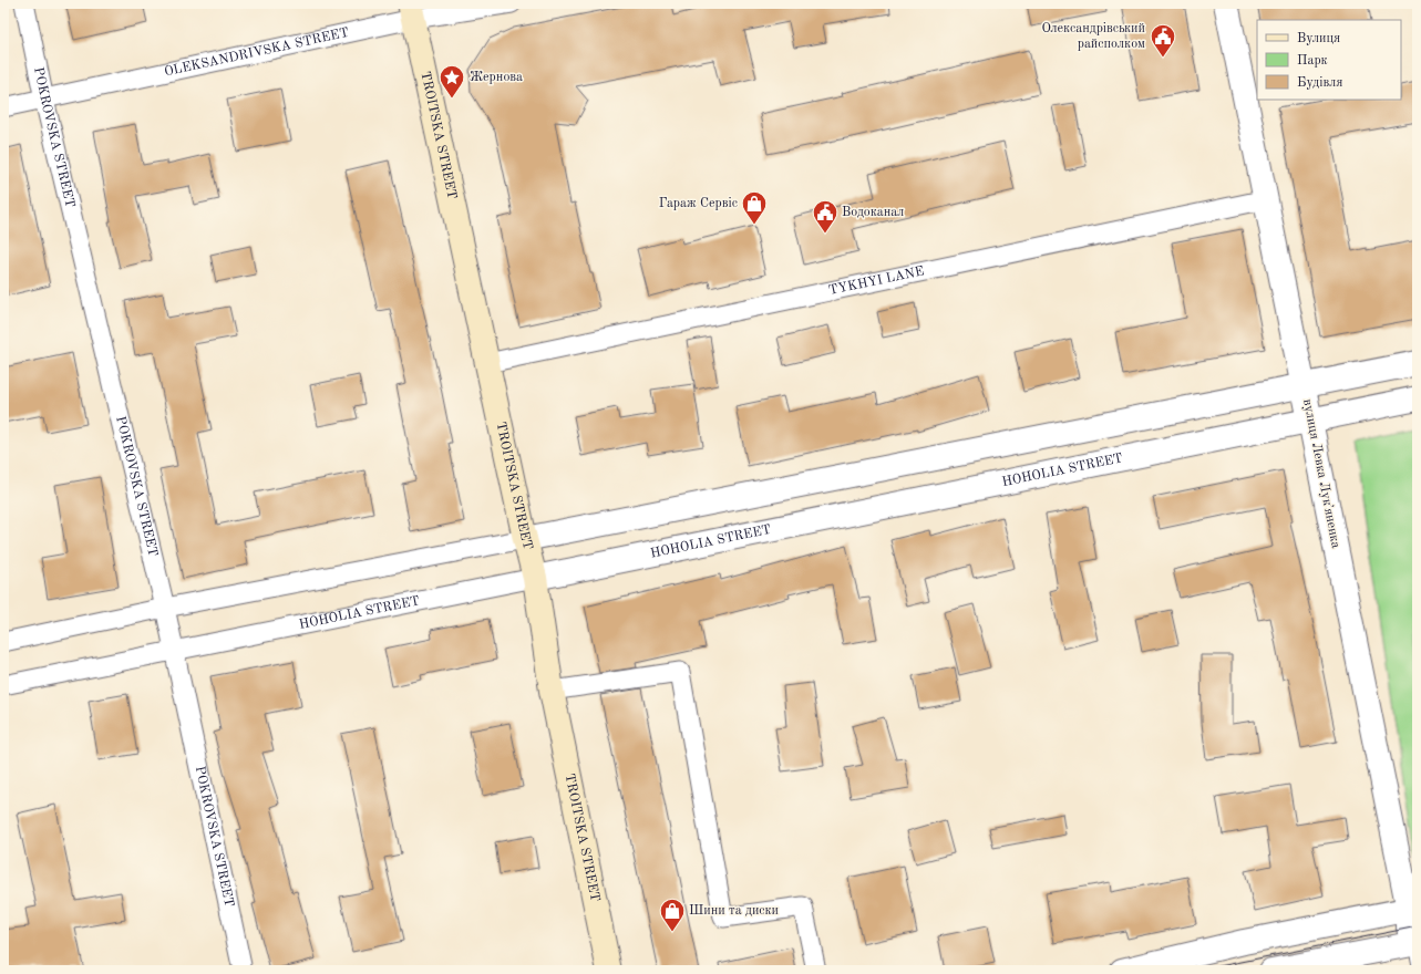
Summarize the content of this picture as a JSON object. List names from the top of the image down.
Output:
{
  "streets": {
    "main road": ["TROITSKA STREET"],
    "street": [
      "OLEKSANDRIVSKA STREET",
      "POKROVSKA STREET",
      "TYKHYI LANE",
      "HOHOLIA STREET",
      "вулиця Левка Лукʼяненка"
    ]
  },
  "crossings": [
    ["OLEKSANDRIVSKA STREET", "TROITSKA STREET"],
    ["OLEKSANDRIVSKA STREET", "POKROVSKA STREET"],
    ["TROITSKA STREET", "TYKHYI LANE"],
    ["TROITSKA STREET", "HOHOLIA STREET"],
    ["POKROVSKA STREET", "HOHOLIA STREET"],
    ["TYKHYI LANE", "вулиця Левка Лукʼяненка"],
    ["HOHOLIA STREET", "вулиця Левка Лукʼяненка"]
  ],
  "places": {
    "public building": ["Олександрівський райсполком", "Водоканал"],
    "place": ["Жернова"],
    "shop": ["Гараж Сервіс", "Шини та диски"]
  },
  "legend": ["Вулиця", "Парк", "Будівля"]
}
